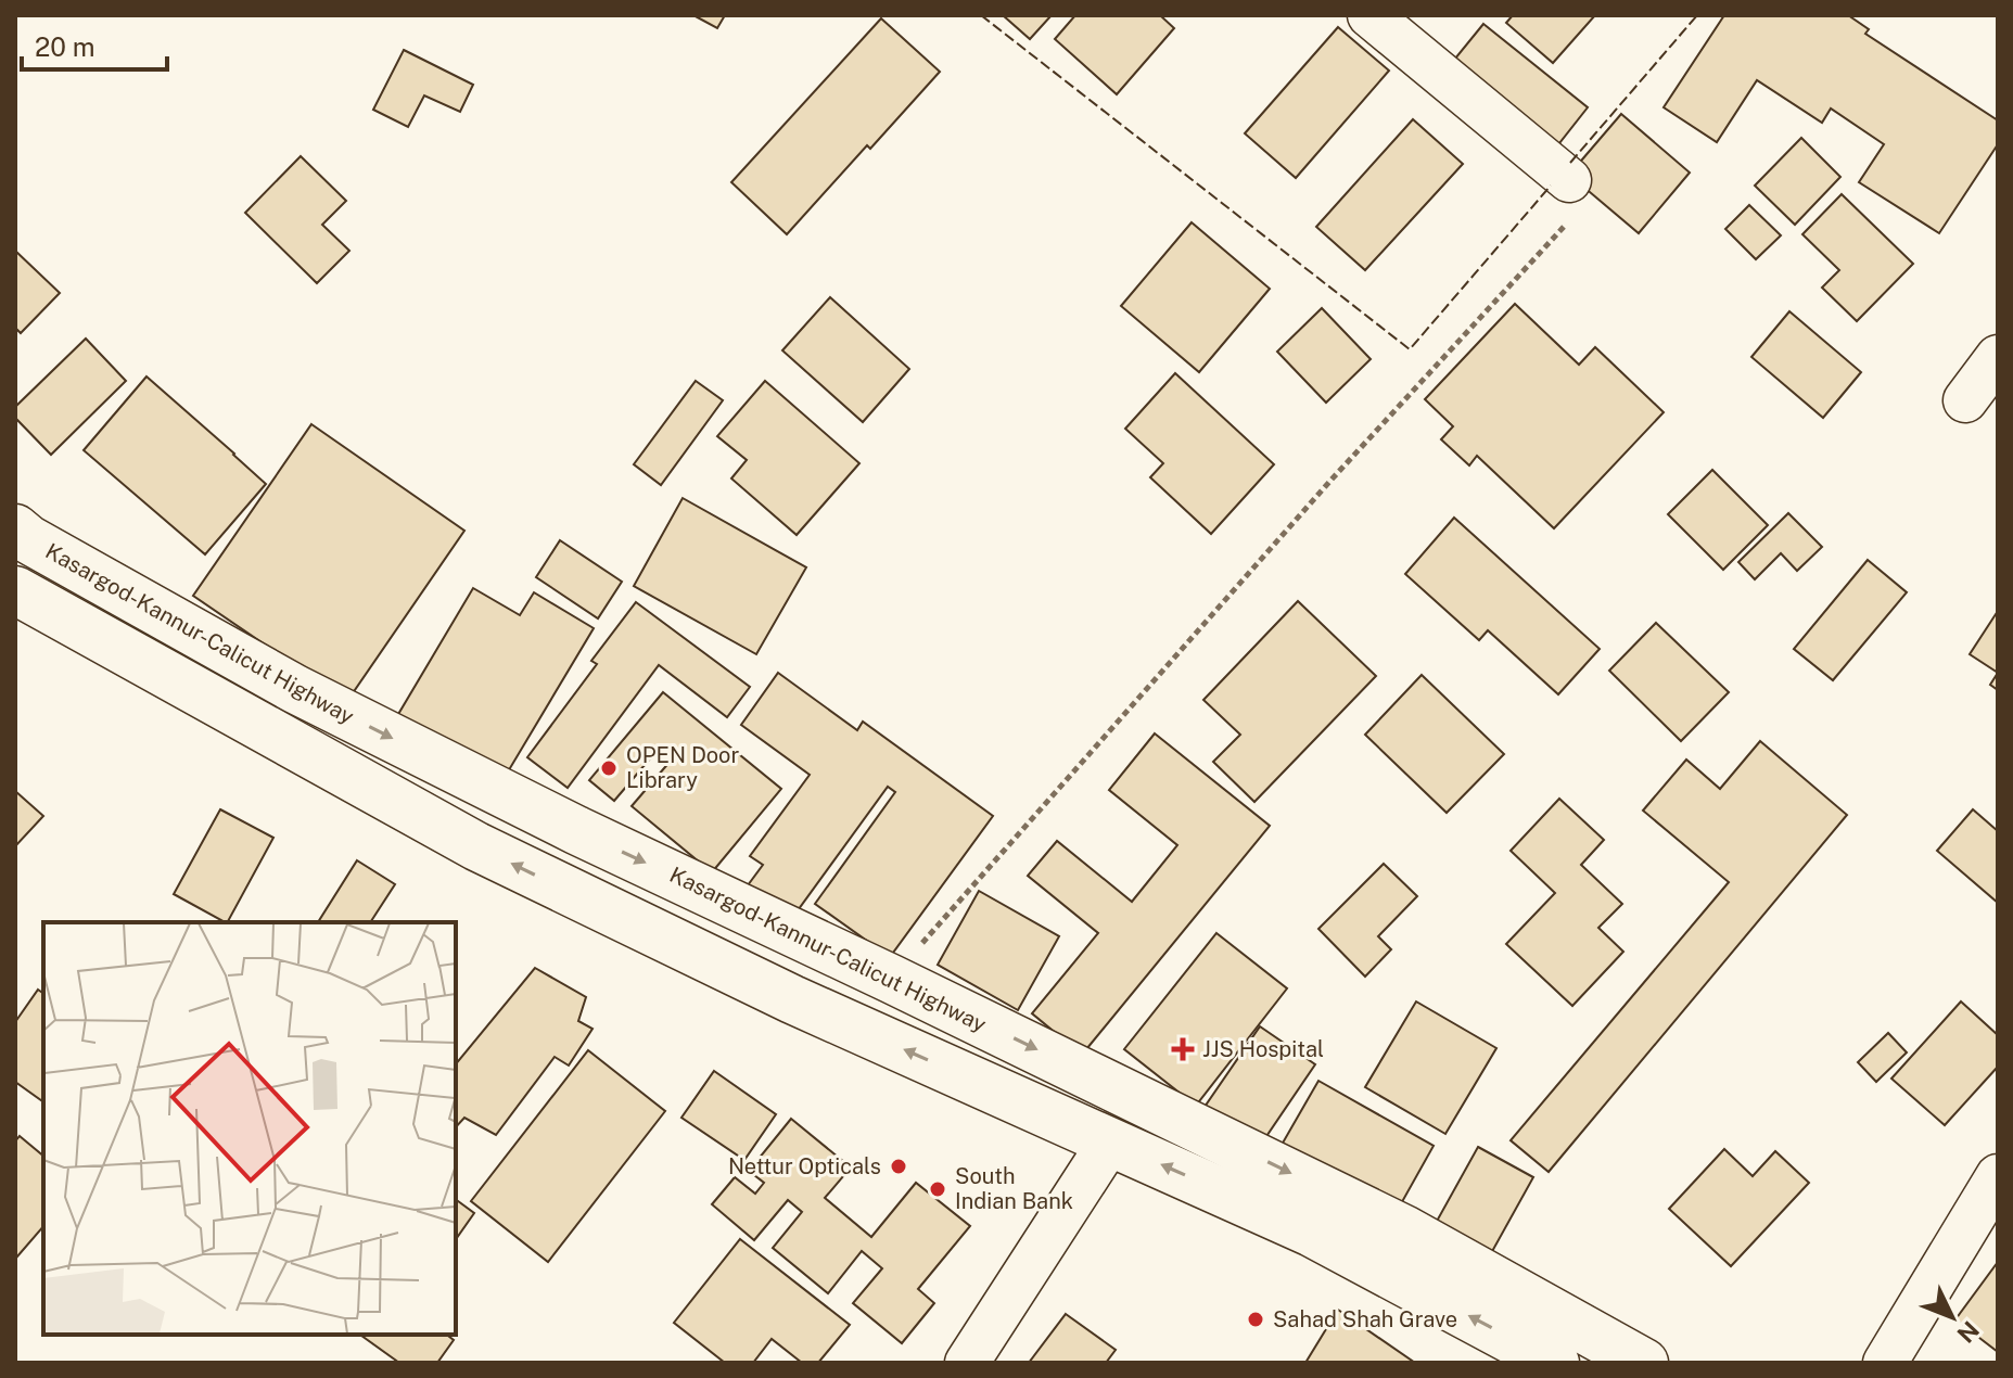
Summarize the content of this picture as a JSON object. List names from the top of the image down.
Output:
{
  "streets": {
    "highway": ["Kasargod-Kannur-Calicut Highway"]
  },
  "places": {
    "other": [
      "OPEN Door Library",
      "Nettur Opticals",
      "South Indian Bank",
      "Sahad Shah Grave"
    ],
    "health": ["JJS Hospital"]
  },
  "scale_bar": "20 m",
  "north": "bottom right"
}
